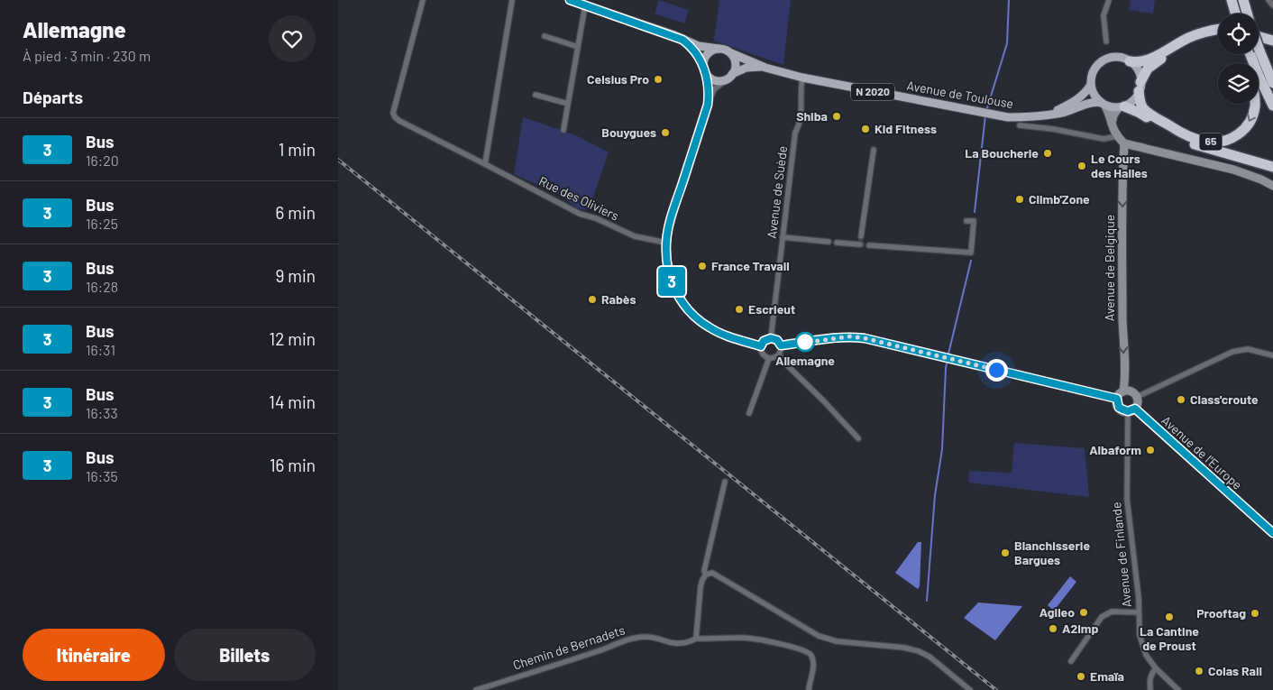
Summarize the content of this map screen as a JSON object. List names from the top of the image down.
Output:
{
  "streets": {
    "highway": ["65"],
    "main road": ["N 2020", "Avenue de Toulouse"],
    "street": [
      "Avenue de Suède",
      "Rue des Oliviers",
      "Avenue de Belgique",
      "Avenue de l'Europe",
      "Avenue de Finlande",
      "Chemin de Bernadets"
    ]
  },
  "crossings": [
    ["Avenue de Toulouse", "65"],
    ["Avenue de Toulouse", "Avenue de Suède"],
    ["Avenue de Belgique", "Avenue de l'Europe"],
    ["Avenue de Belgique", "Avenue de Finlande"],
    ["Avenue de l'Europe", "Avenue de Finlande"]
  ],
  "one_way": ["Avenue de Belgique"],
  "places": [
    "Celsius Pro",
    "Shiba",
    "Kid Fitness",
    "Bouygues",
    "La Boucherie",
    "Le Cours des Halles",
    "Climb'Zone",
    "France Travail",
    "Rabès",
    "Escrieut",
    "Allemagne",
    "Class'croute",
    "Albaform",
    "Blanchisserie Bargues",
    "Agileo",
    "Prooftag",
    "La Cantine de Proust",
    "A2imp",
    "Colas Rail",
    "Emaïa"
  ],
  "lines": ["bus line 3"],
  "page": {
    "heading": [
      ["Allemagne", "À pied · 3 min · 230 m"],
      "Départs"
    ],
    "on_map": "3",
    "list": [
      {
        "mark": "3",
        "name": "Bus",
        "note": "16:20",
        "value": "1 min"
      },
      {
        "mark": "3",
        "name": "Bus",
        "note": "16:25",
        "value": "6 min"
      },
      {
        "mark": "3",
        "name": "Bus",
        "note": "16:28",
        "value": "9 min"
      },
      {
        "mark": "3",
        "name": "Bus",
        "note": "16:31",
        "value": "12 min"
      },
      {
        "mark": "3",
        "name": "Bus",
        "note": "16:33",
        "value": "14 min"
      },
      {
        "mark": "3",
        "name": "Bus",
        "note": "16:35",
        "value": "16 min"
      }
    ],
    "buttons": ["Itinéraire", "Billets"]
  }
}
